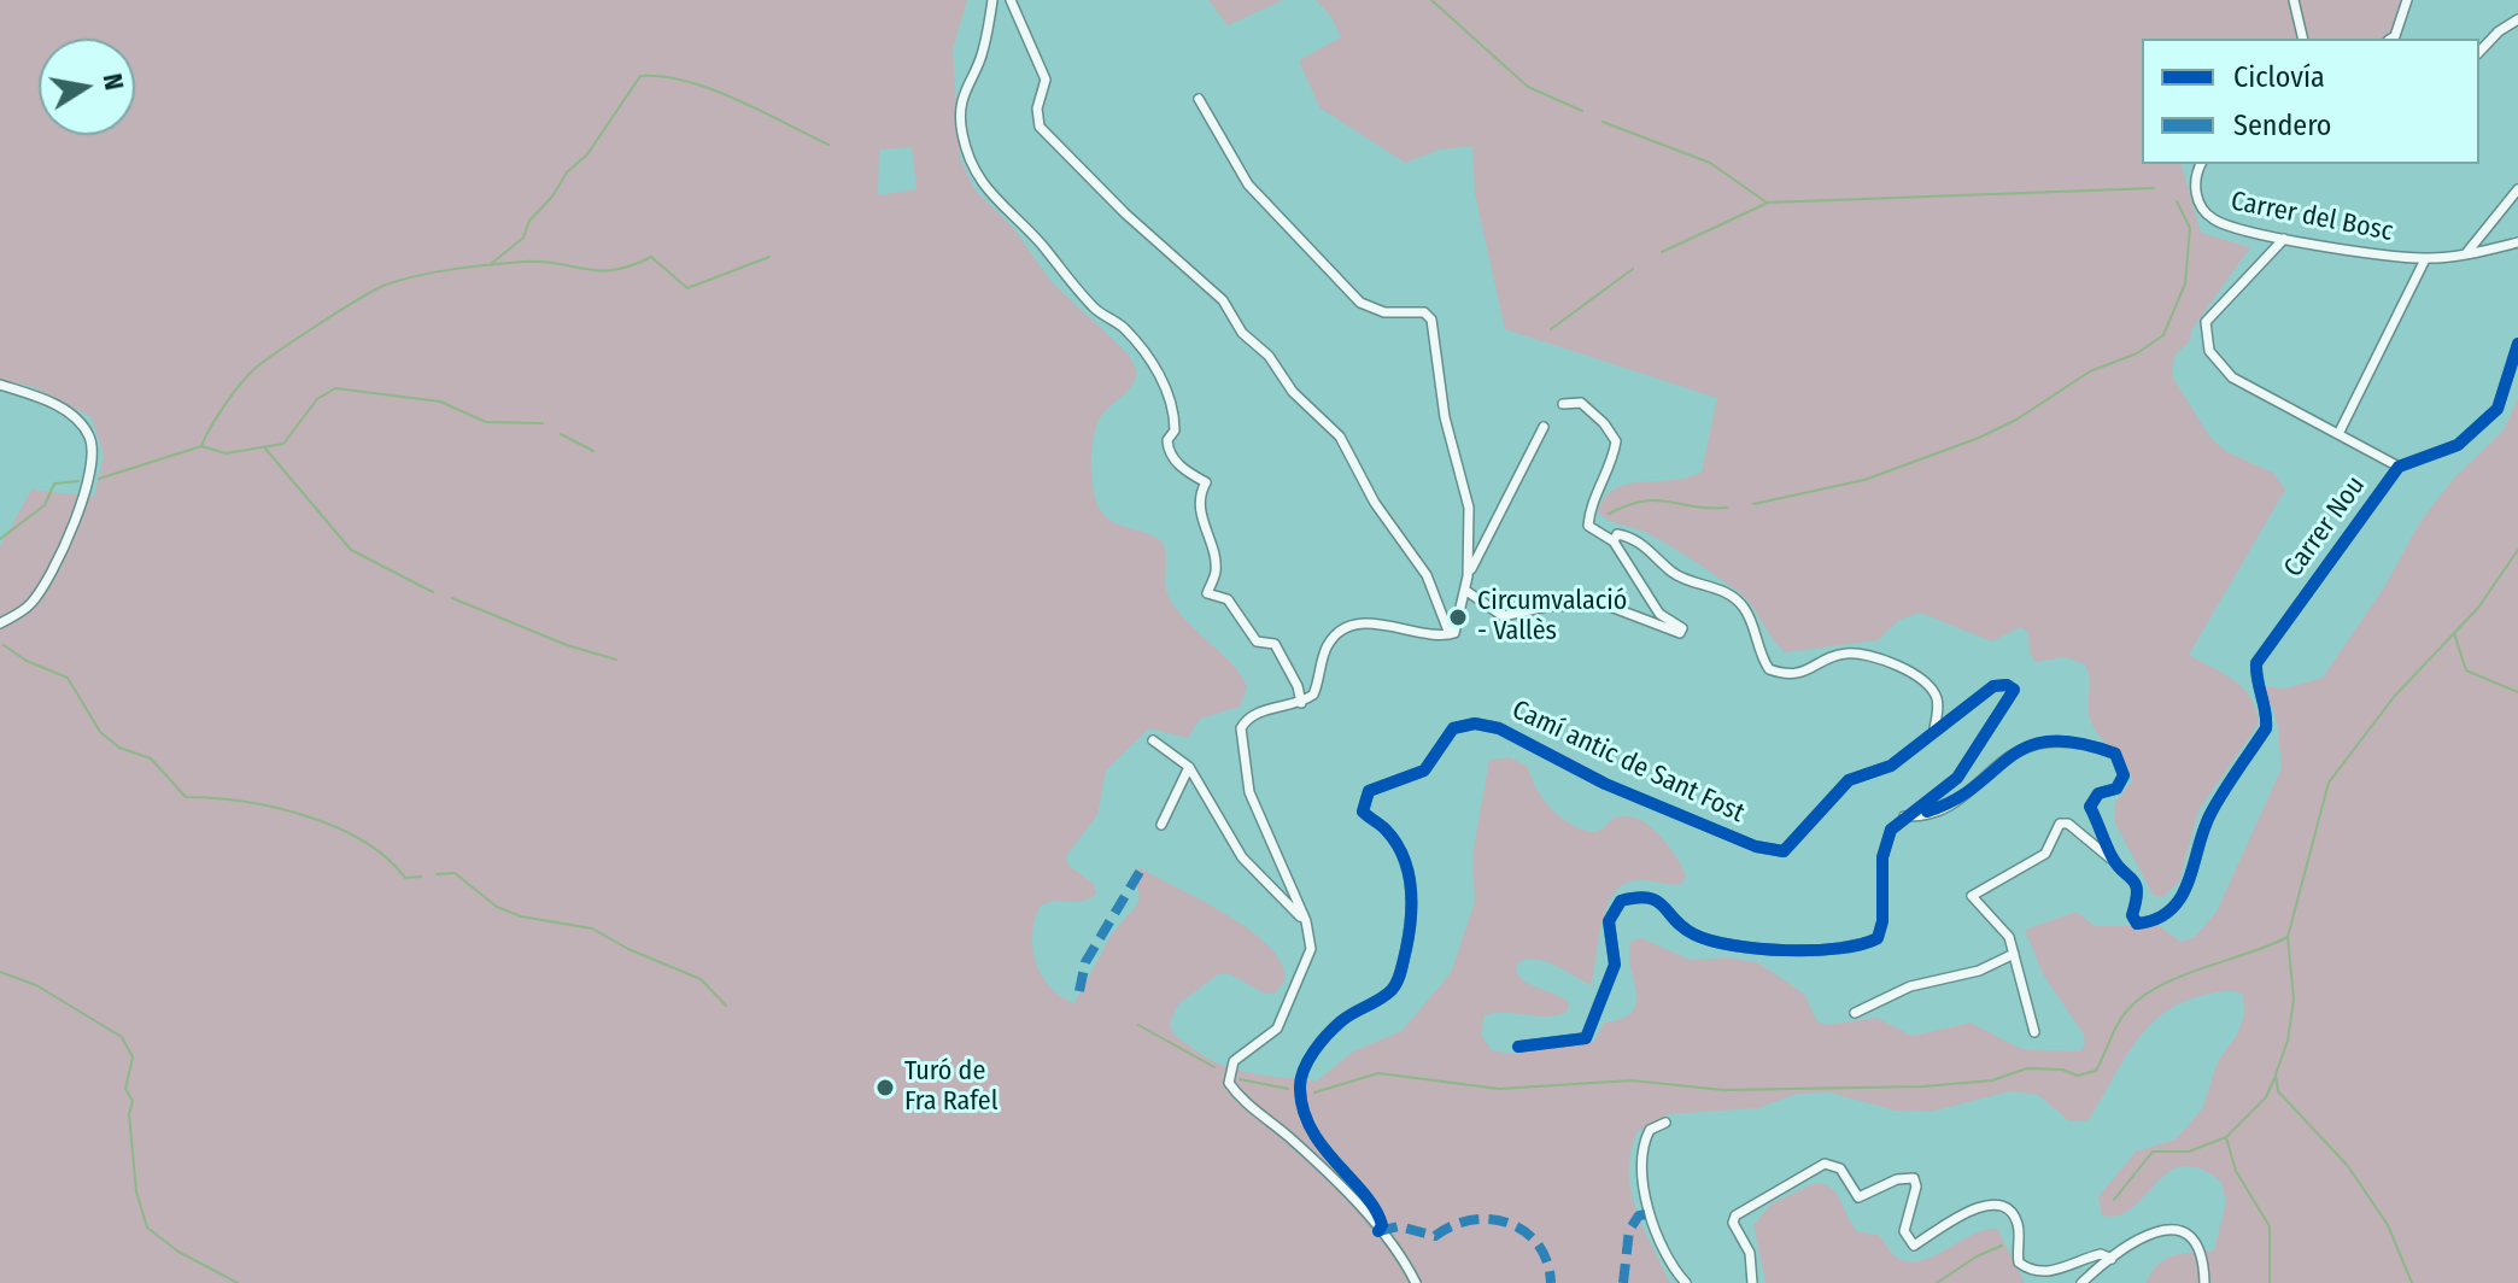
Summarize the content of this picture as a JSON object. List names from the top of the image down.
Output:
{
  "streets": {
    "street": ["Carrer del Bosc", "Carrer Nou", "Camí antic de Sant Fost"]
  },
  "places": ["Circumvalació - Vallès", "Turó de Fra Rafel"],
  "legend": ["Ciclovía", "Sendero"],
  "north": "right"
}
